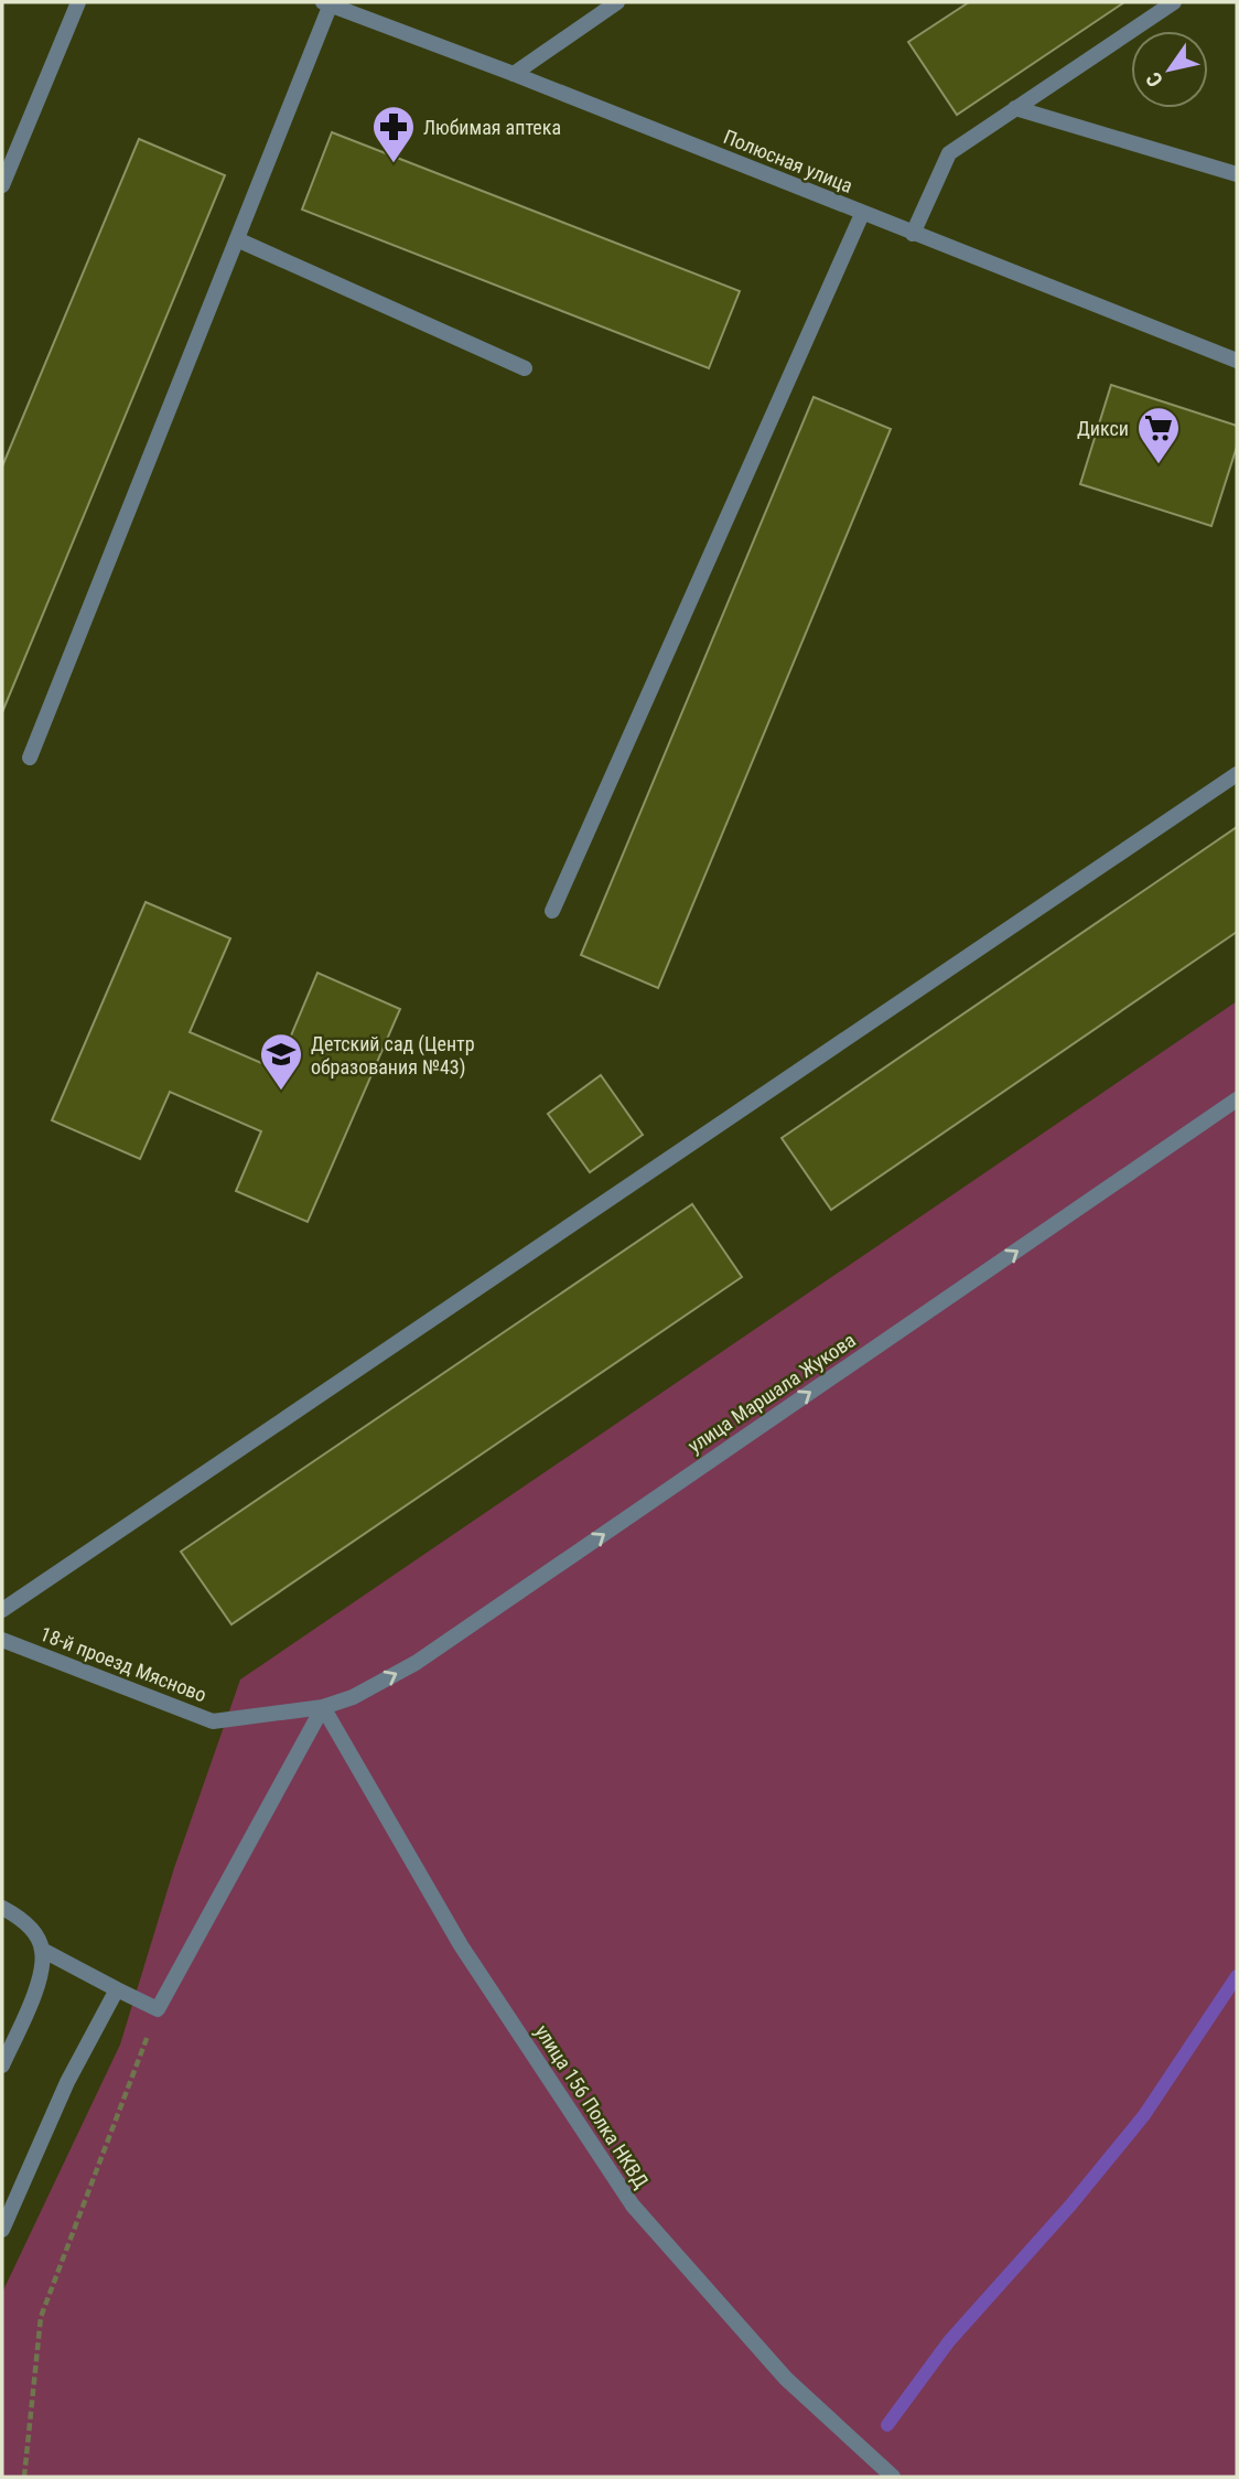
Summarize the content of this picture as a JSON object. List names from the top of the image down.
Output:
{
  "streets": {
    "street": [
      "Полюсная улица",
      "улица Маршала Жукова",
      "18-й проезд Мясново",
      "улица 156 Полка НКВД"
    ]
  },
  "crossings": [
    ["улица Маршала Жукова", "18-й проезд Мясново"],
    ["улица Маршала Жукова", "улица 156 Полка НКВД"],
    ["18-й проезд Мясново", "улица 156 Полка НКВД"]
  ],
  "one_way": ["улица Маршала Жукова"],
  "places": {
    "pharmacy": ["Любимая аптека"],
    "supermarket": ["Дикси"],
    "school or university": ["Детский сад (Центр образования №43)"]
  },
  "north": "bottom left"
}
